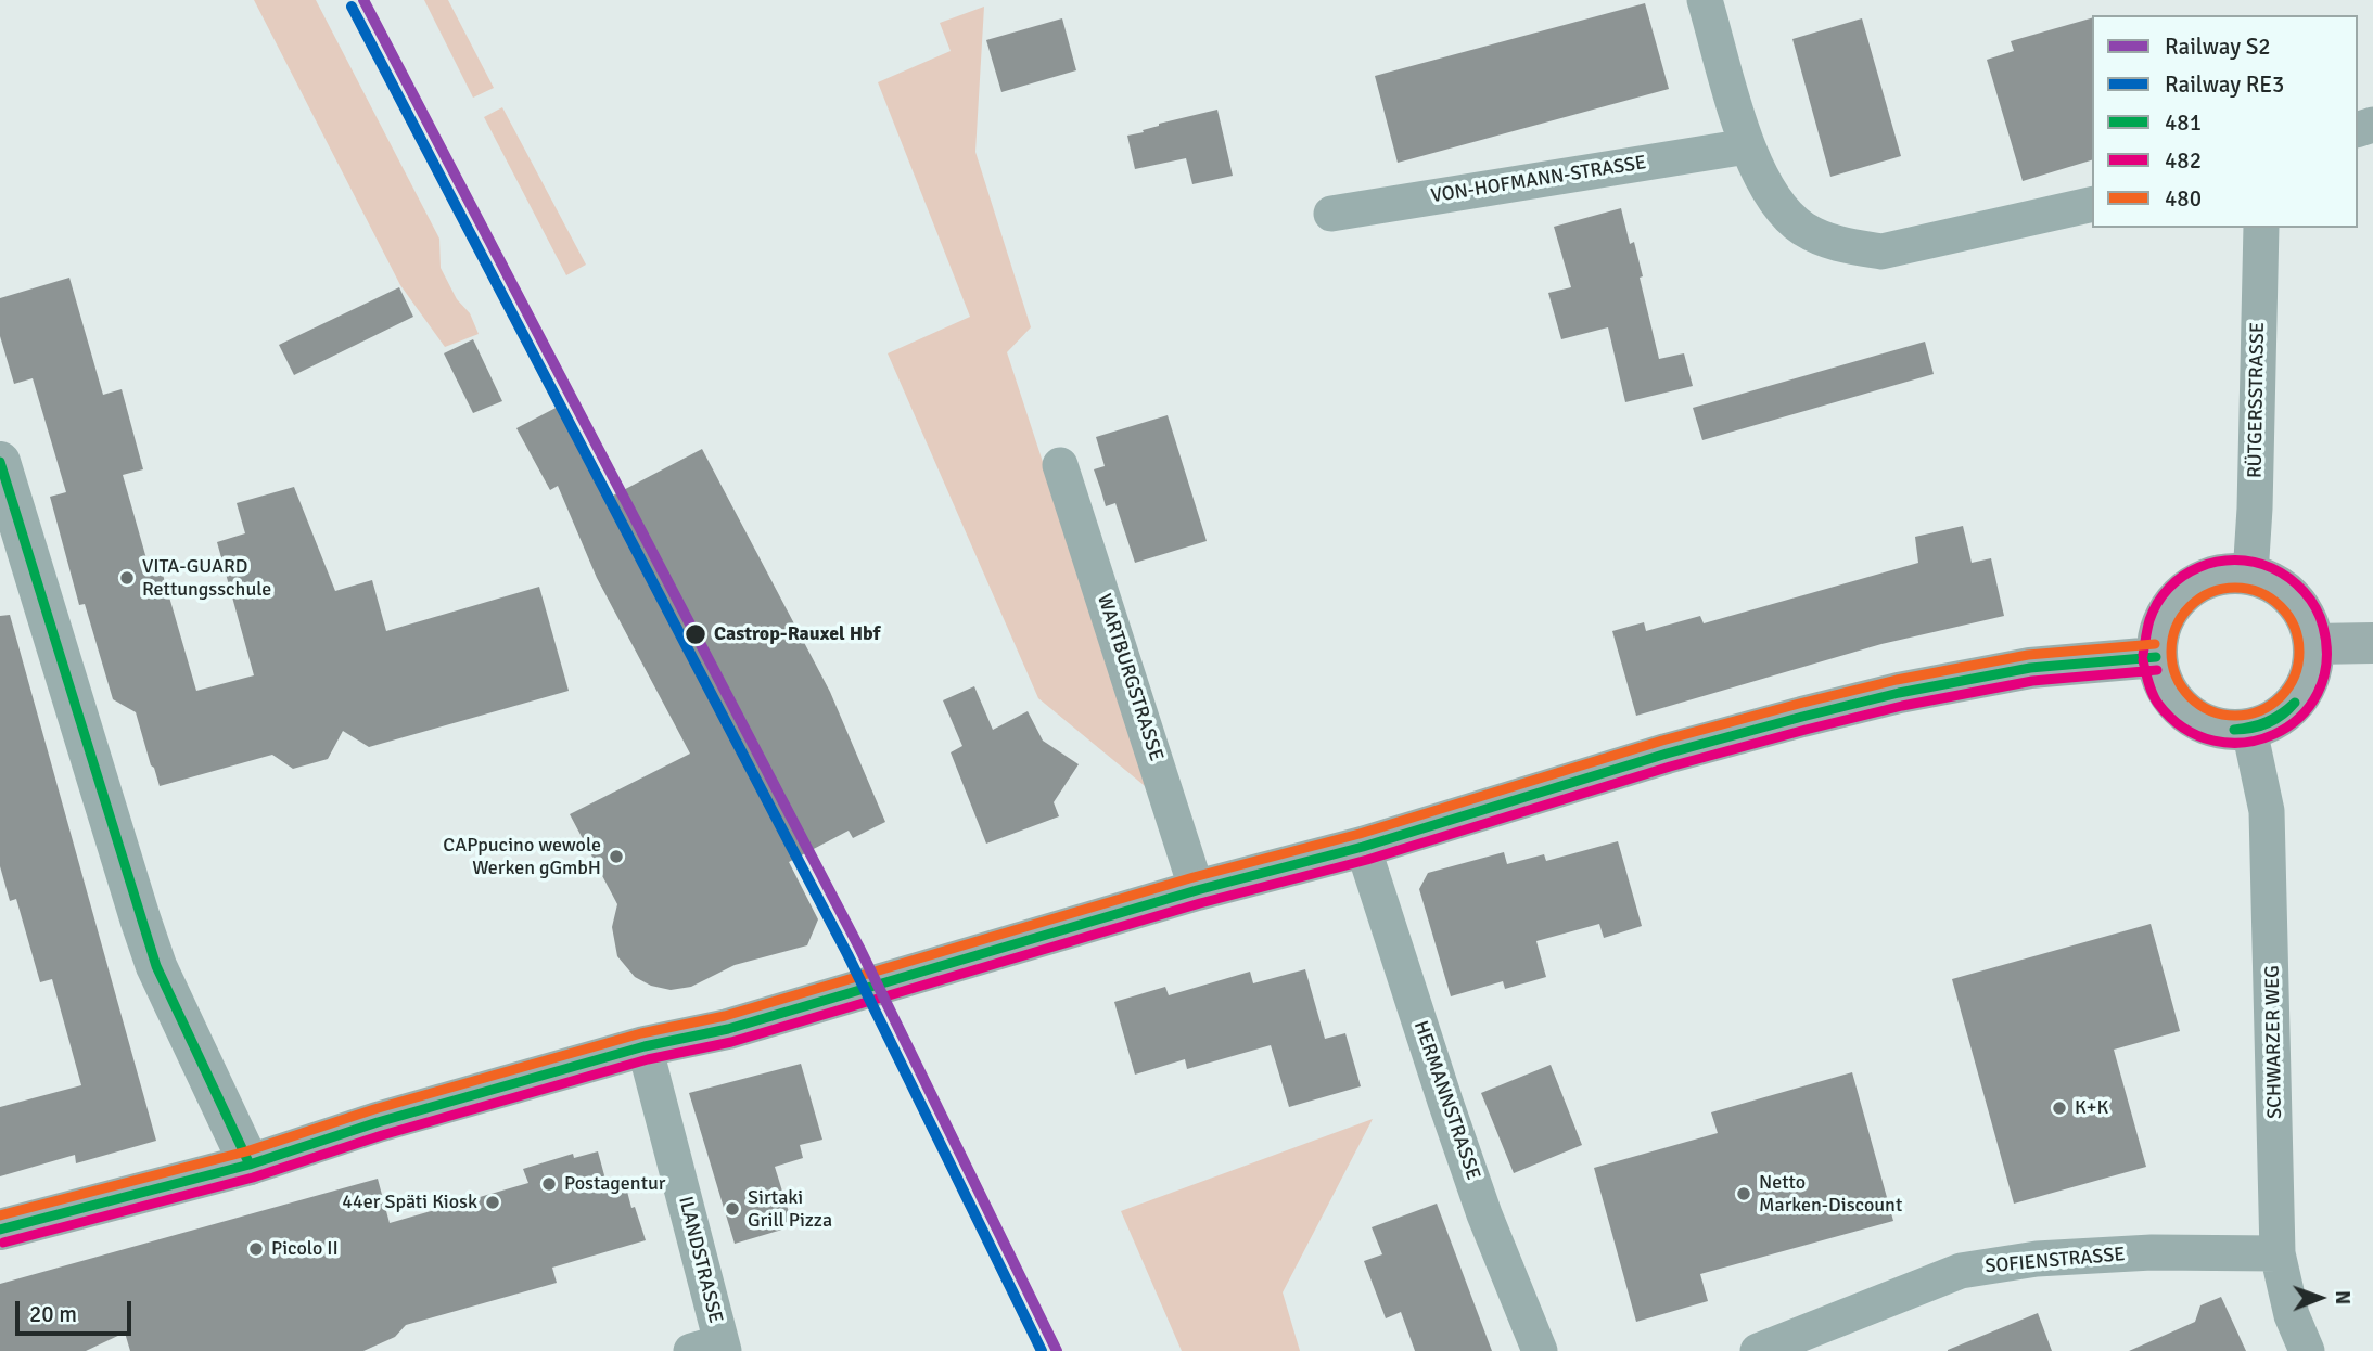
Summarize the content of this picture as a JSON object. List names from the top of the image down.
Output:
{
  "streets": {
    "street": [
      "VON-HOFMANN-STRASSE",
      "RÜTGERSSTRASSE",
      "WARTBURGSTRASSE",
      "SCHWARZER WEG",
      "HERMANNSTRASSE",
      "ILANDSTRASSE",
      "SOFIENSTRASSE"
    ]
  },
  "crossings": [
    ["RÜTGERSSTRASSE", "SCHWARZER WEG"],
    ["SCHWARZER WEG", "SOFIENSTRASSE"]
  ],
  "places": [
    "VITA-GUARD Rettungsschule",
    "Castrop-Rauxel Hbf",
    "CAPpucino wewole Werken gGmbH",
    "K+K",
    "Postagentur",
    "Netto Marken-Discount",
    "44er Späti Kiosk",
    "Sirtaki Grill Pizza",
    "Picolo II"
  ],
  "lines": [
    "rail line S2",
    "rail line RE3",
    "transit line 481",
    "transit line 482",
    "transit line 480"
  ],
  "legend": [
    "Railway S2",
    "Railway RE3",
    "481",
    "482",
    "480"
  ],
  "scale_bar": "20 m",
  "north": "right"
}
